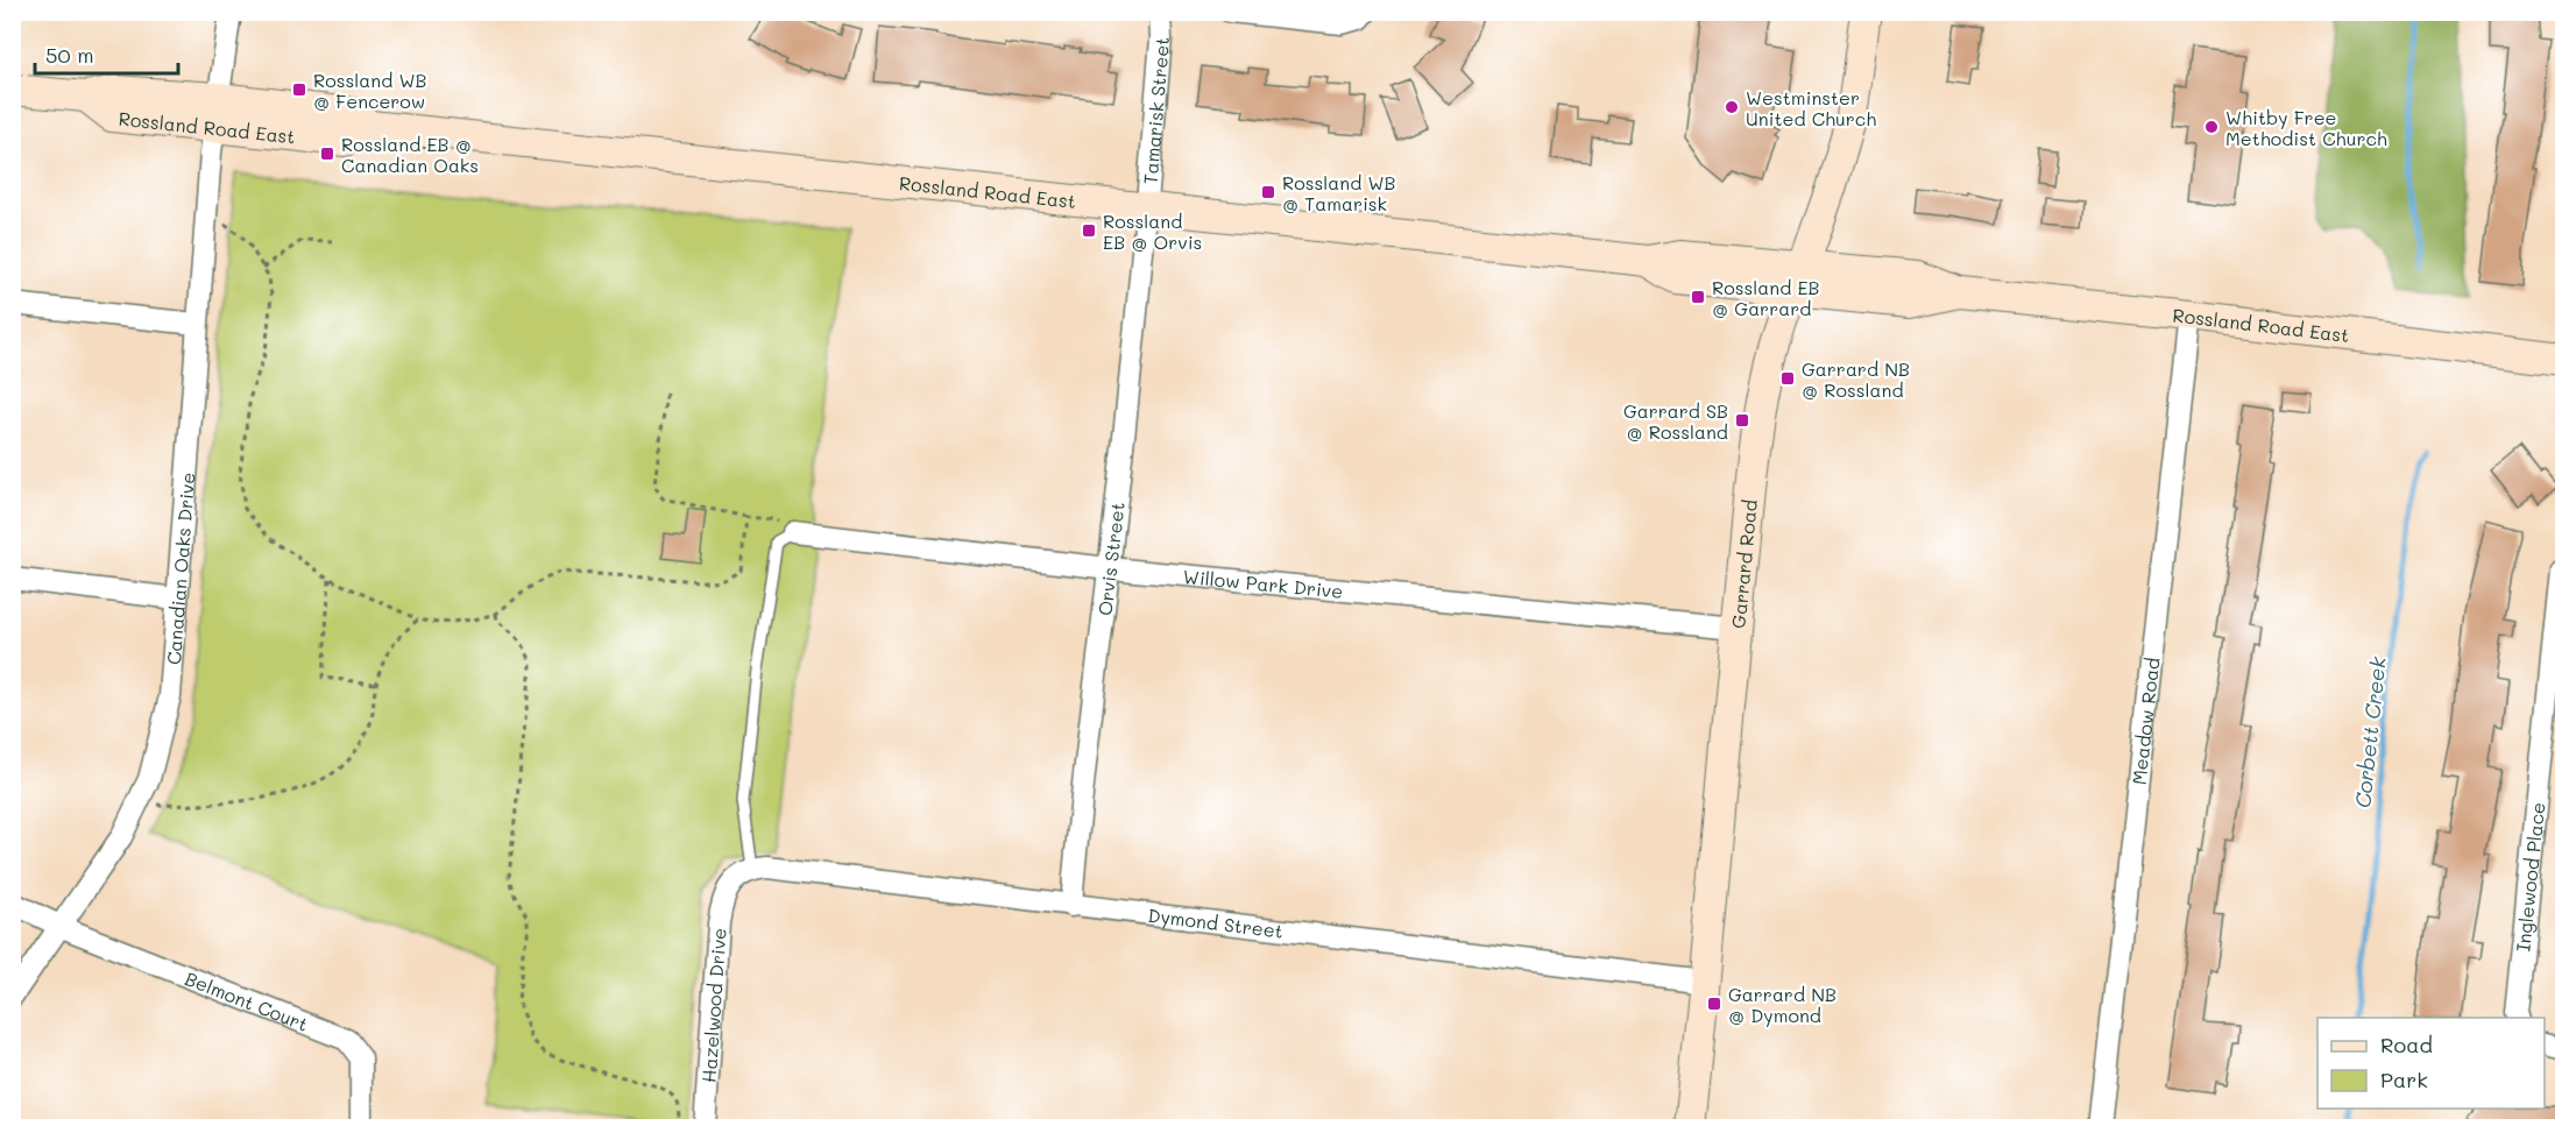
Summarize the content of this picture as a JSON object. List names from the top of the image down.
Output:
{
  "streets": {
    "main road": ["Rossland Road East", "Garrard Road"],
    "street": [
      "Tamarisk Street",
      "Orvis Street",
      "Canadian Oaks Drive",
      "Willow Park Drive",
      "Meadow Road",
      "Inglewood Place",
      "Dymond Street",
      "Belmont Court",
      "Hazelwood Drive"
    ]
  },
  "crossings": [
    ["Tamarisk Street", "Rossland Road East"],
    ["Tamarisk Street", "Orvis Street"],
    ["Rossland Road East", "Orvis Street"],
    ["Rossland Road East", "Garrard Road"],
    ["Rossland Road East", "Canadian Oaks Drive"],
    ["Rossland Road East", "Meadow Road"],
    ["Orvis Street", "Willow Park Drive"],
    ["Orvis Street", "Dymond Street"],
    ["Garrard Road", "Willow Park Drive"],
    ["Garrard Road", "Dymond Street"],
    ["Canadian Oaks Drive", "Belmont Court"],
    ["Dymond Street", "Hazelwood Drive"]
  ],
  "water": ["Corbett Creek"],
  "places": {
    "transit": [
      "Rossland WB @ Fencerow",
      "Rossland EB @ Canadian Oaks",
      "Rossland WB @ Tamarisk",
      "Rossland EB @ Orvis",
      "Rossland EB @ Garrard",
      "Garrard NB @ Rossland",
      "Garrard SB @ Rossland",
      "Garrard NB @ Dymond"
    ],
    "other": ["Westminster United Church", "Whitby Free Methodist Church"]
  },
  "legend": ["Road", "Park"],
  "scale_bar": "50 m"
}
